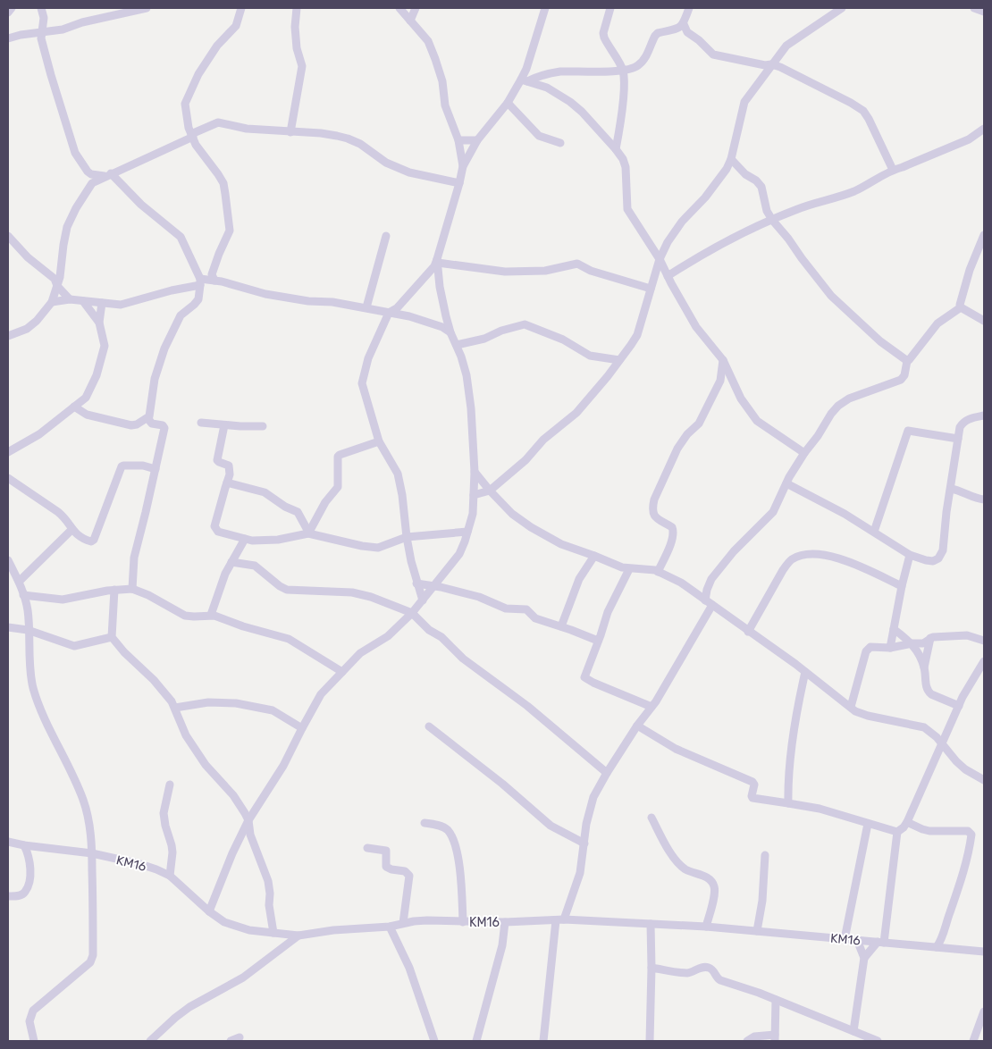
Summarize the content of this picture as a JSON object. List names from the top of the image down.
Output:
{
  "streets": {
    "street": ["KM16"]
  }
}
